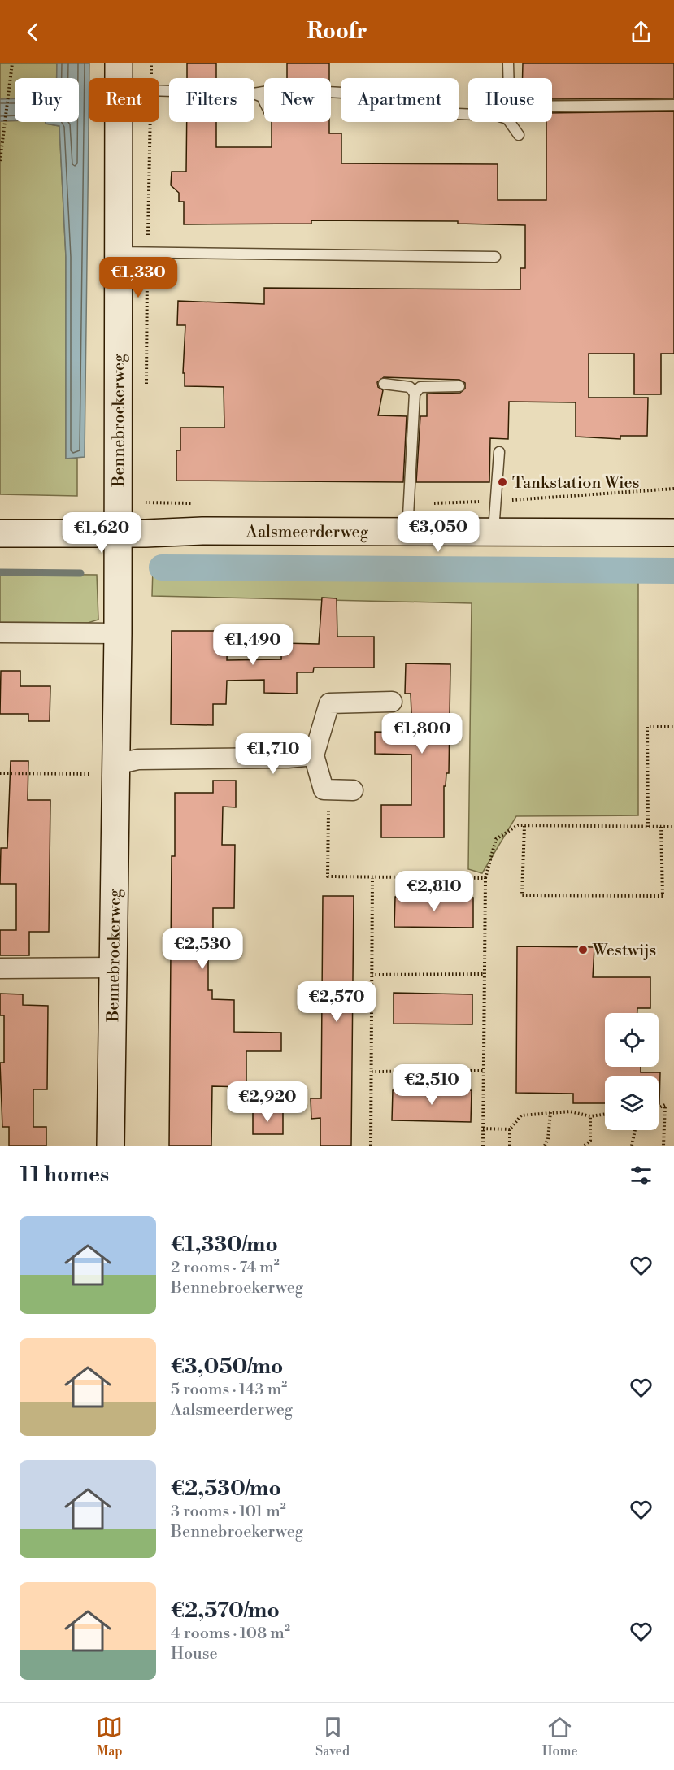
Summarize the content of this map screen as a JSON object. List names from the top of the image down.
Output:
{
  "streets": {
    "street": ["Bennebroekerweg", "Aalsmeerderweg"]
  },
  "crossings": [
    ["Bennebroekerweg", "Aalsmeerderweg"]
  ],
  "places": ["Tankstation Wies", "Westwijs"],
  "page": {
    "header": "Roofr",
    "chip": [
      "Buy",
      "Rent",
      "Filters",
      "New",
      "Apartment",
      "House"
    ],
    "price": [
      "€1,330",
      "€3,050",
      "€1,620",
      "€1,490",
      "€1,800",
      "€1,710",
      "€2,810",
      "€2,530",
      "€2,570",
      "€2,510",
      "€2,920"
    ],
    "heading": "11 homes",
    "list": [
      {
        "name": "€1,330/mo",
        "note": "2 rooms · 74 m² · Bennebroekerweg"
      },
      {
        "name": "€3,050/mo",
        "note": "5 rooms · 143 m² · Aalsmeerderweg"
      },
      {
        "name": "€2,530/mo",
        "note": "3 rooms · 101 m² · Bennebroekerweg"
      },
      {
        "name": "€2,570/mo",
        "note": "4 rooms · 108 m² · House"
      }
    ],
    "tabs": ["Map", "Saved", "Home"]
  }
}
